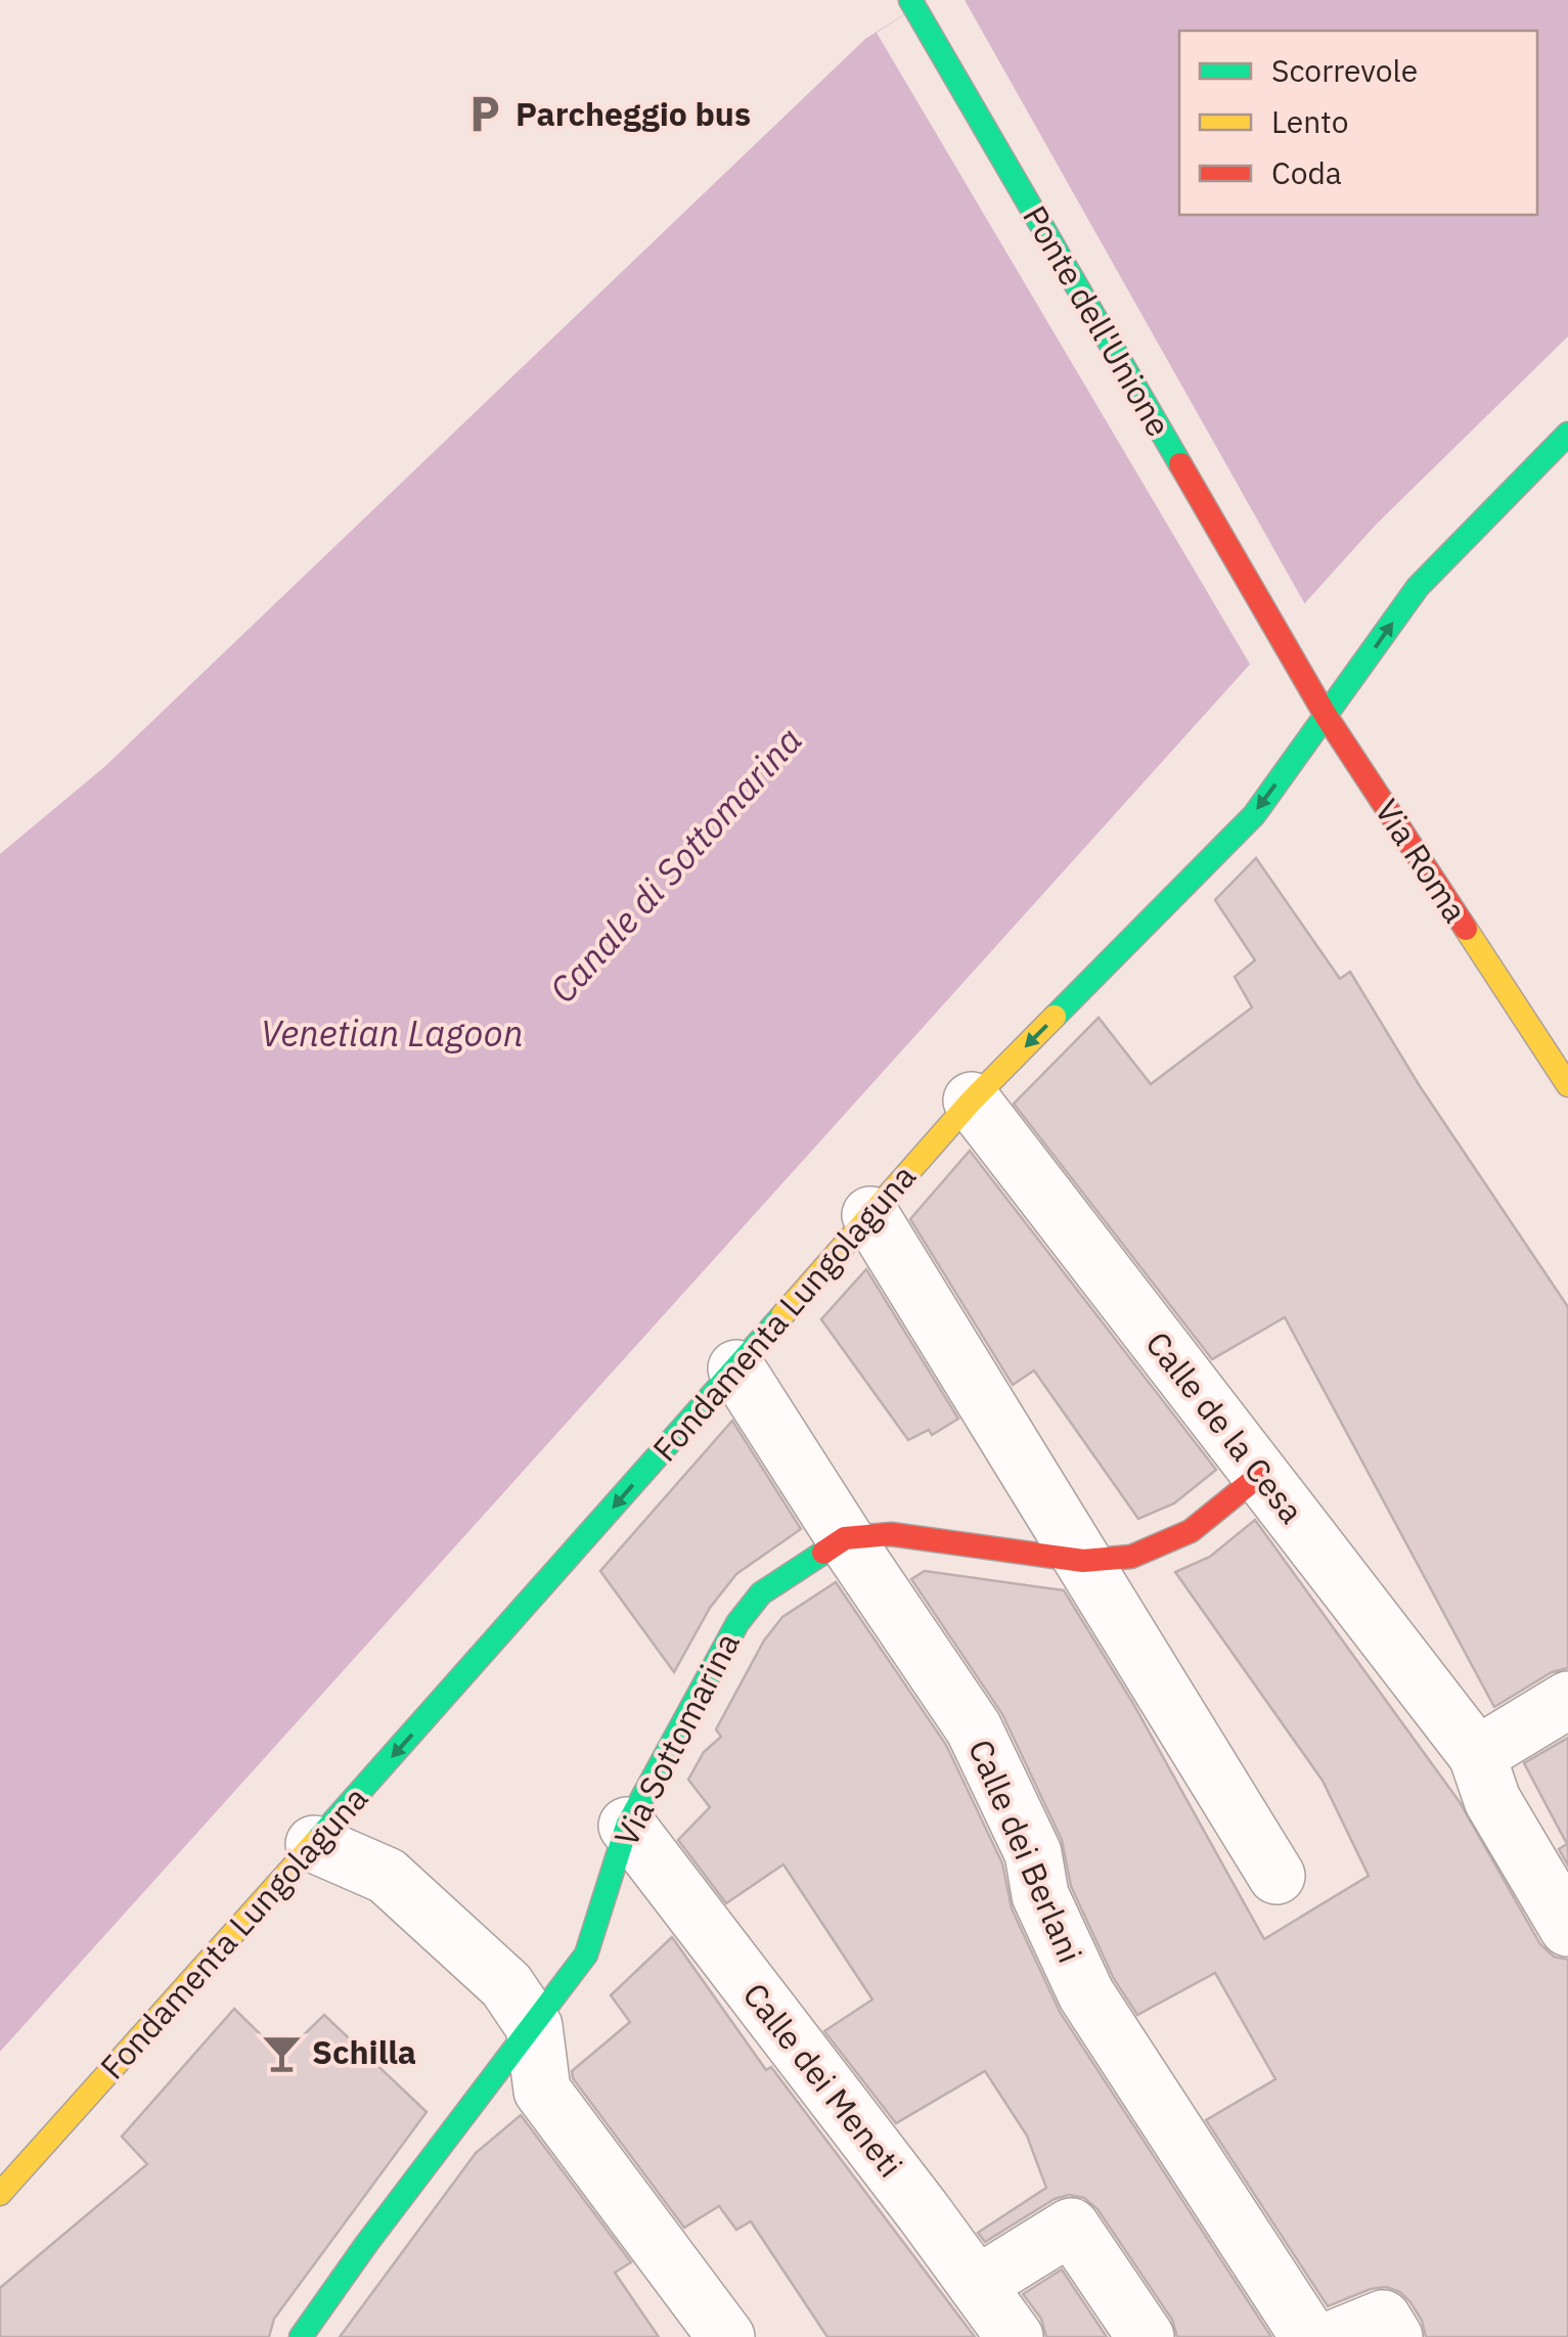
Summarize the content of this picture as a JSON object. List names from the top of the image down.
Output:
{
  "streets": {
    "street": [
      "Ponte dell'Unione",
      "Via Roma",
      "Fondamenta Lungolaguna",
      "Calle de la Cesa",
      "Via Sottomarina",
      "Calle dei Berlani",
      "Calle dei Meneti"
    ]
  },
  "crossings": [
    ["Ponte dell'Unione", "Via Roma"],
    ["Via Roma", "Fondamenta Lungolaguna"],
    ["Fondamenta Lungolaguna", "Calle de la Cesa"],
    ["Fondamenta Lungolaguna", "Calle dei Berlani"],
    ["Calle de la Cesa", "Via Sottomarina"],
    ["Via Sottomarina", "Calle dei Berlani"],
    ["Via Sottomarina", "Calle dei Meneti"]
  ],
  "water": ["Canale di Sottomarina", "Venetian Lagoon"],
  "places": {
    "parking": ["Parcheggio bus"],
    "bar": ["Schilla"]
  },
  "legend": ["Scorrevole", "Lento", "Coda"]
}
